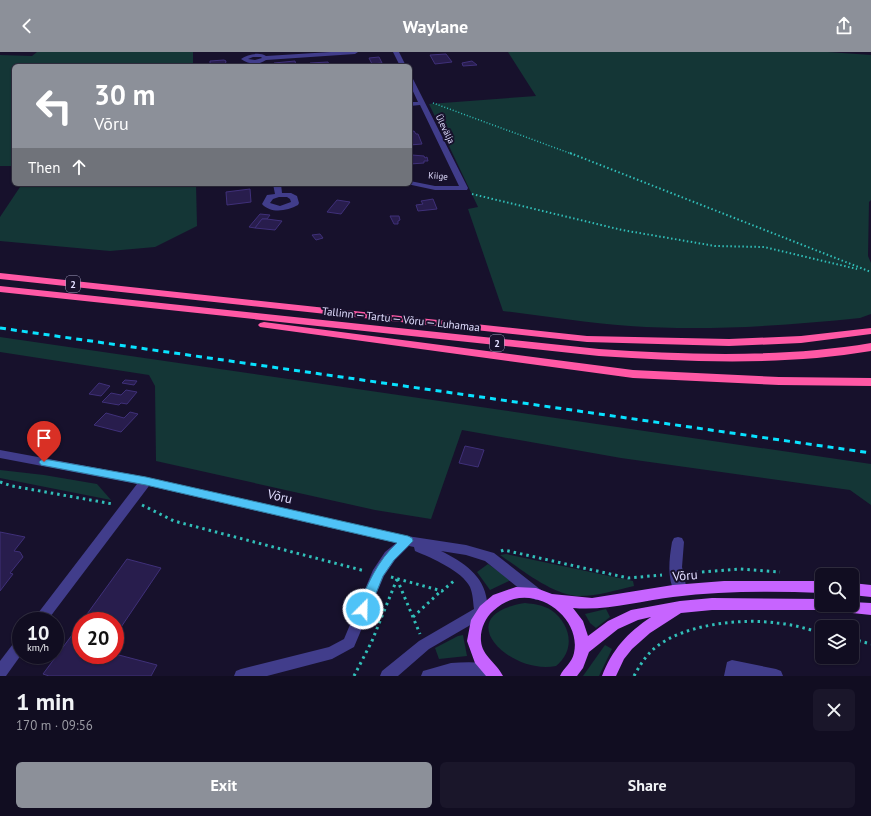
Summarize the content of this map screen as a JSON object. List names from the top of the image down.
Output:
{
  "streets": {
    "highway": ["2", "Tallinn — Tartu — Võru — Luhamaa"],
    "main road": ["Võru"],
    "street": ["Ülevälja", "Kiige"]
  },
  "crossings": [
    ["Ülevälja", "Kiige"]
  ],
  "page": {
    "header": "Waylane",
    "turn": ["30 m", "Võru"],
    "then": "Then",
    "speed": "10 km/h",
    "limit": "20",
    "heading": ["1 min", "170 m · 09:56"],
    "buttons": ["Exit", "Share"]
  }
}
